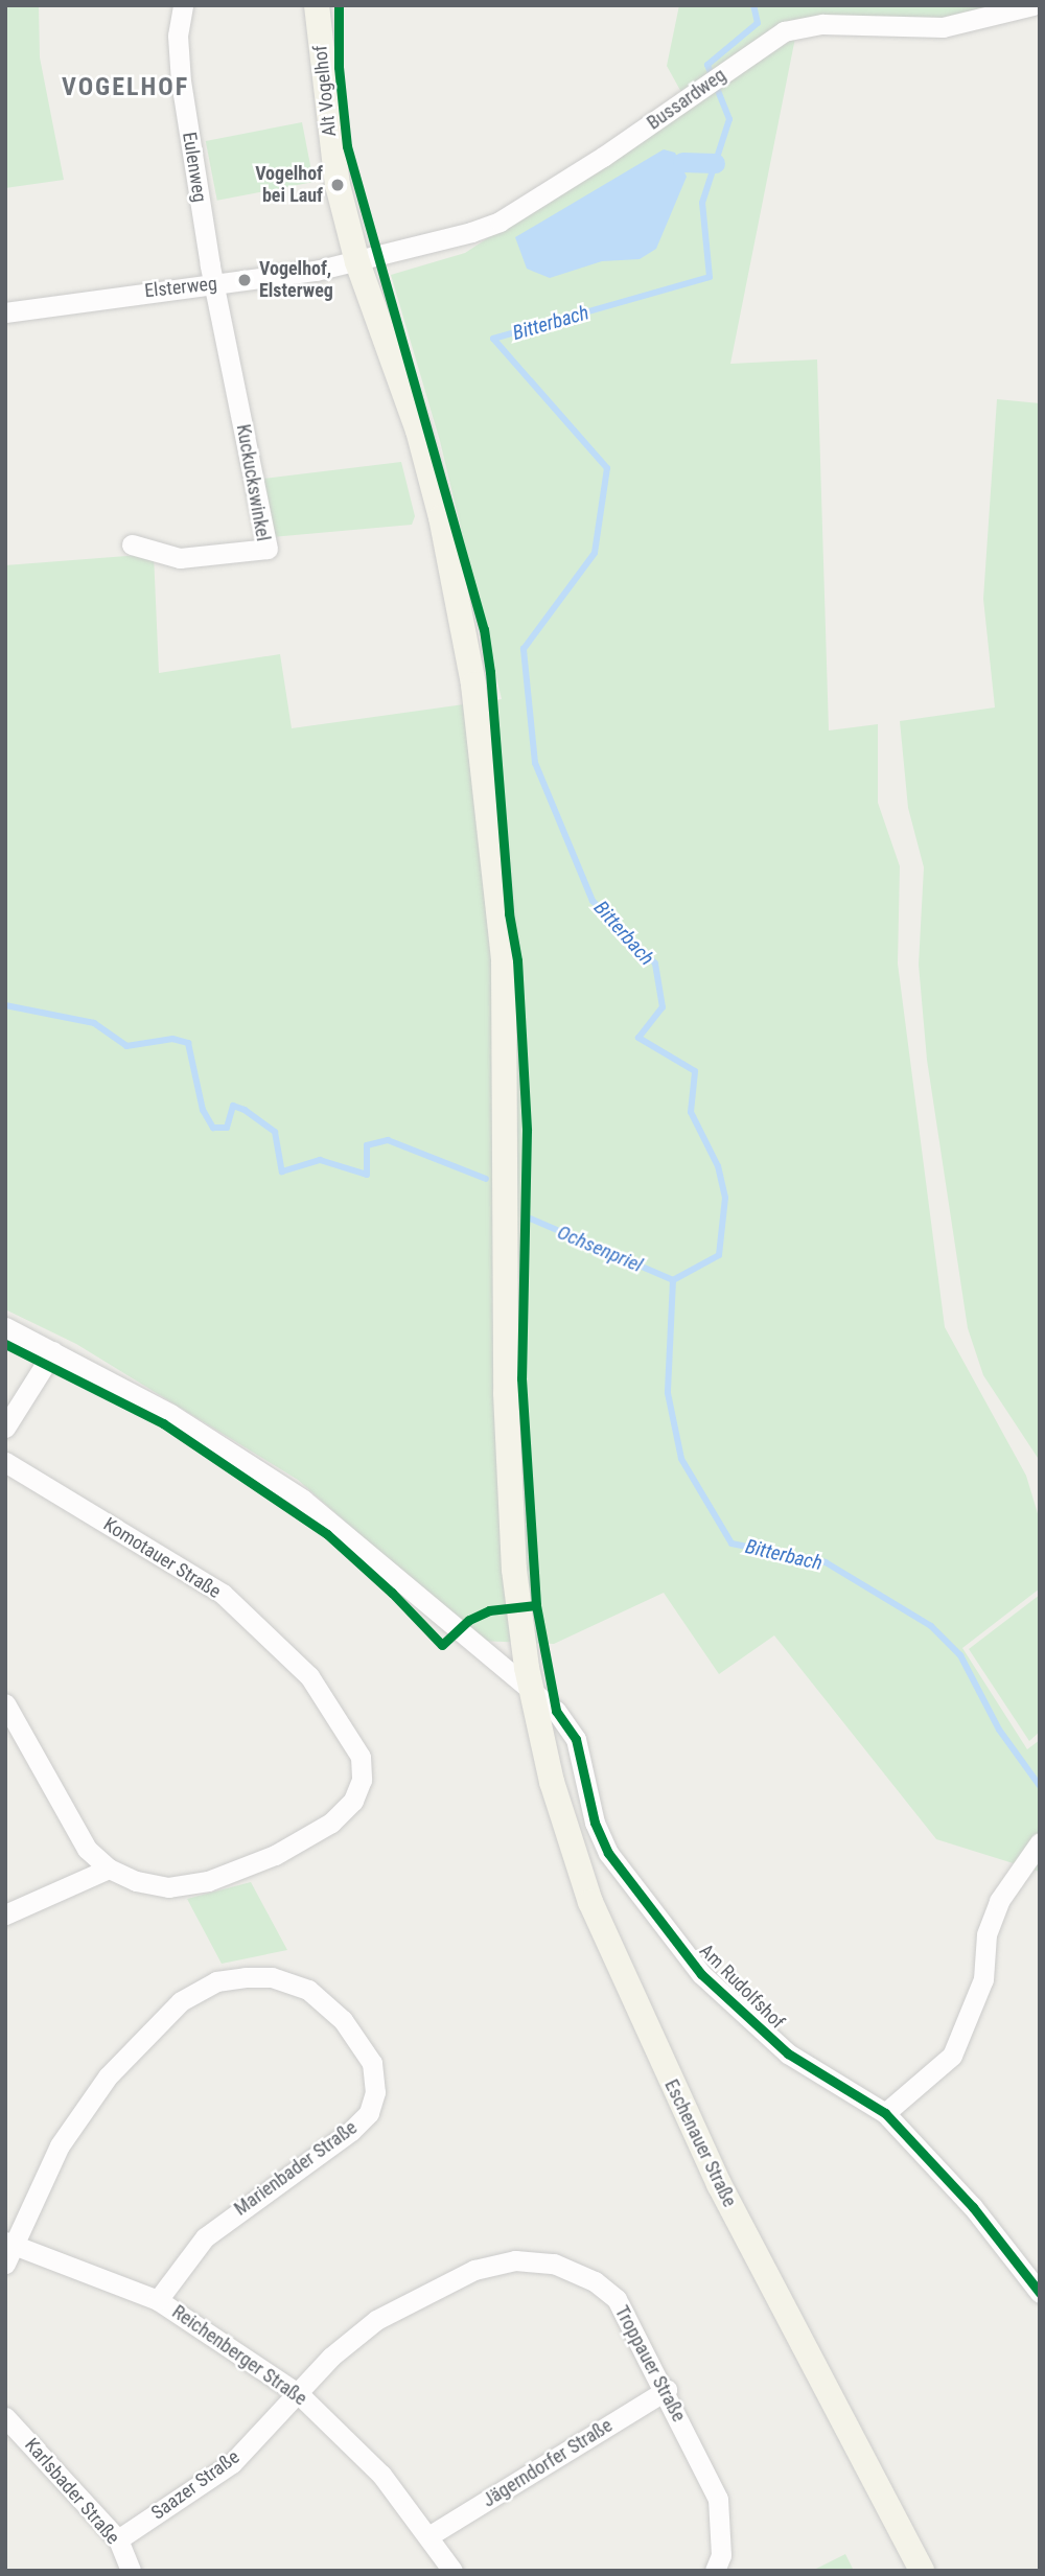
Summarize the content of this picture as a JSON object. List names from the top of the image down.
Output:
{
  "streets": {
    "main road": ["Alt Vogelhof", "Eschenauer Straße"],
    "street": [
      "Bussardweg",
      "Eulenweg",
      "Elsterweg",
      "Kuckuckswinkel",
      "Komotauer Straße",
      "Am Rudolfshof",
      "Marienbader Straße",
      "Reichenberger Straße",
      "Troppauer Straße",
      "Jägerndorfer Straße",
      "Saazer Straße",
      "Karlsbader Straße"
    ]
  },
  "crossings": [
    ["Alt Vogelhof", "Bussardweg"],
    ["Alt Vogelhof", "Elsterweg"],
    ["Alt Vogelhof", "Eschenauer Straße"],
    ["Bussardweg", "Elsterweg"],
    ["Bussardweg", "Eschenauer Straße"],
    ["Eulenweg", "Elsterweg"],
    ["Eulenweg", "Kuckuckswinkel"],
    ["Elsterweg", "Kuckuckswinkel"],
    ["Elsterweg", "Eschenauer Straße"],
    ["Am Rudolfshof", "Eschenauer Straße"],
    ["Marienbader Straße", "Reichenberger Straße"],
    ["Reichenberger Straße", "Troppauer Straße"],
    ["Reichenberger Straße", "Jägerndorfer Straße"],
    ["Reichenberger Straße", "Saazer Straße"],
    ["Troppauer Straße", "Jägerndorfer Straße"],
    ["Troppauer Straße", "Saazer Straße"],
    ["Saazer Straße", "Karlsbader Straße"]
  ],
  "districts": ["VOGELHOF"],
  "water": ["Bitterbach", "Ochsenpriel"],
  "places": ["Vogelhof bei Lauf", "Vogelhof, Elsterweg"]
}
